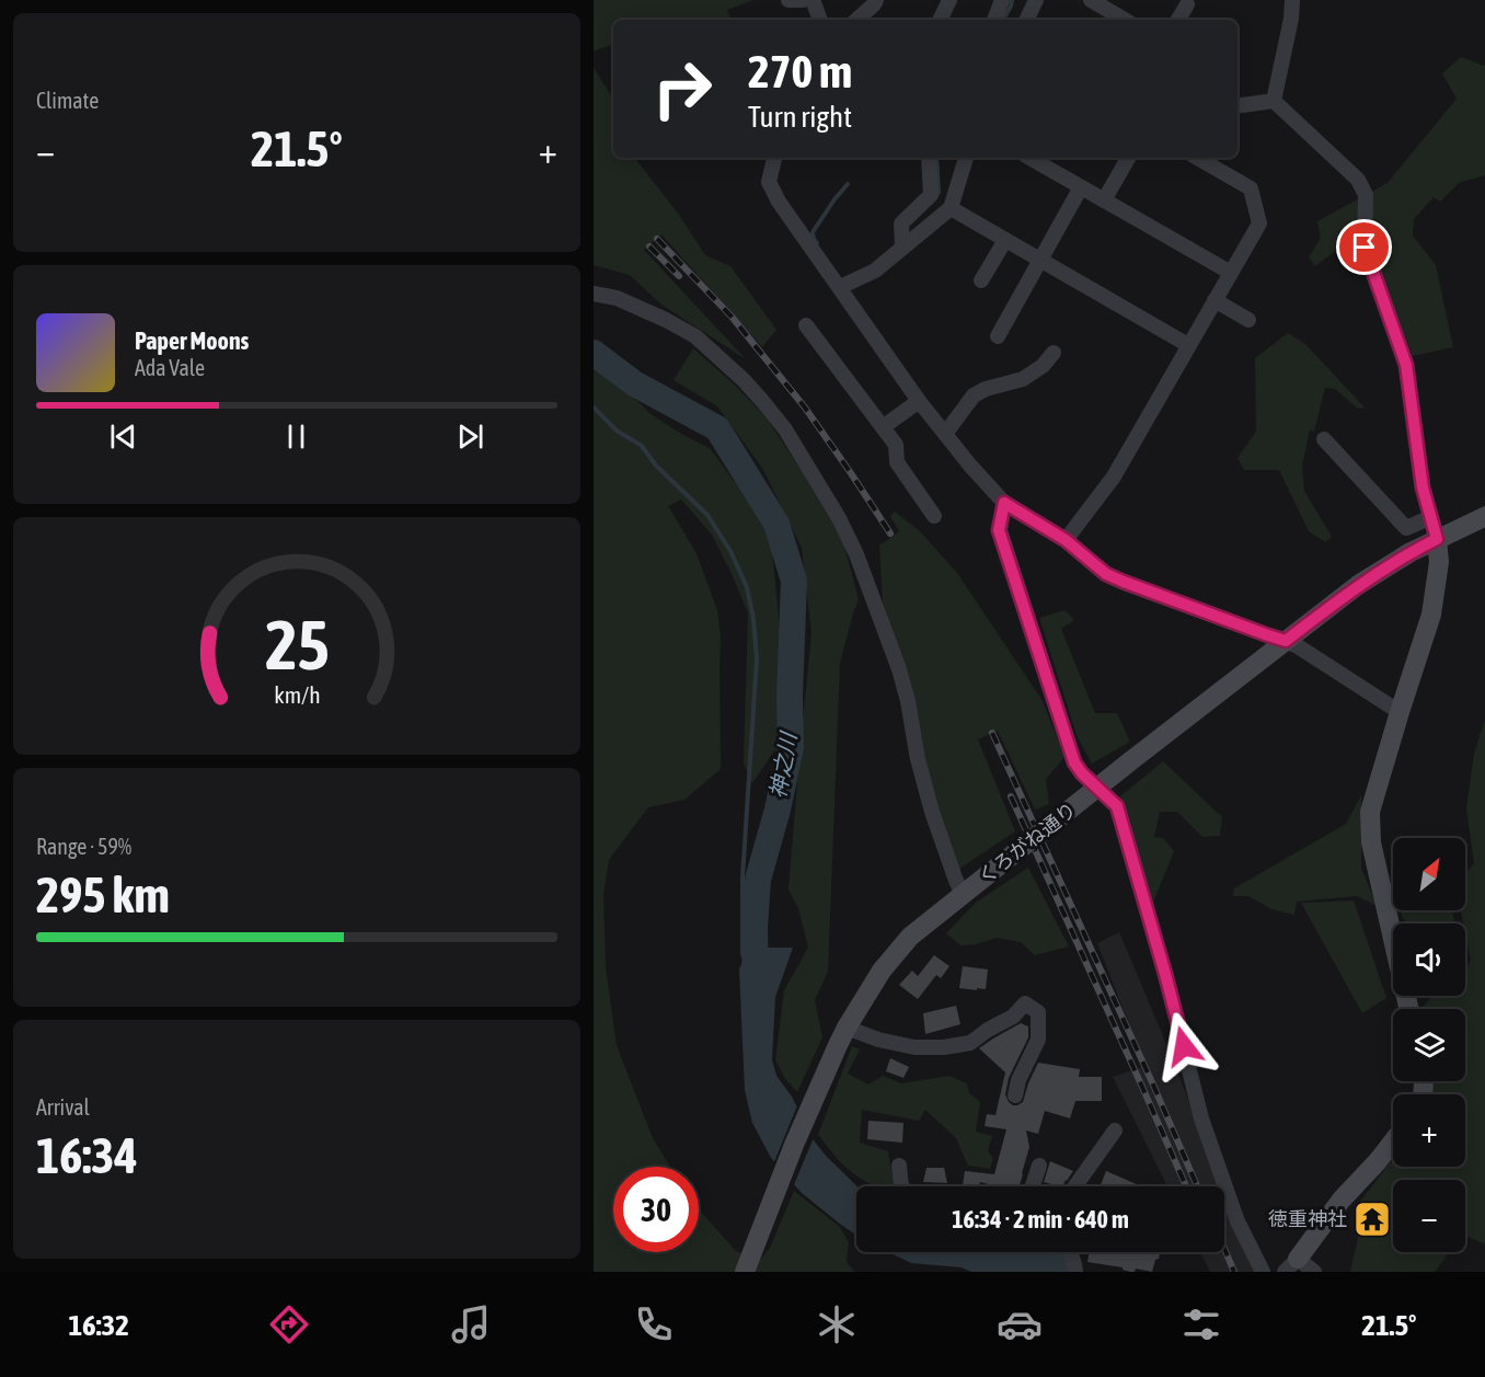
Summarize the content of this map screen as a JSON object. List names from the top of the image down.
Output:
{
  "streets": {
    "street": ["くろがね通り"]
  },
  "water": ["神之川"],
  "places": {
    "temple": ["徳重神社"]
  },
  "north": "top right",
  "page": {
    "tile": [
      "Climate",
      ["Range · 59%", "295 km"],
      ["Arrival", "16:34"]
    ],
    "turn": ["270 m", "Turn right"],
    "heat": ["−", "21.5°", "+"],
    "song": ["Paper Moons", "Ada Vale"],
    "map_buttons": ["+", "−"],
    "limit": "30",
    "trip": "16:34 · 2 min · 640 m",
    "tabs": ["16:32", "21.5°"],
    "gauge": ["25", "km/h"]
  }
}
